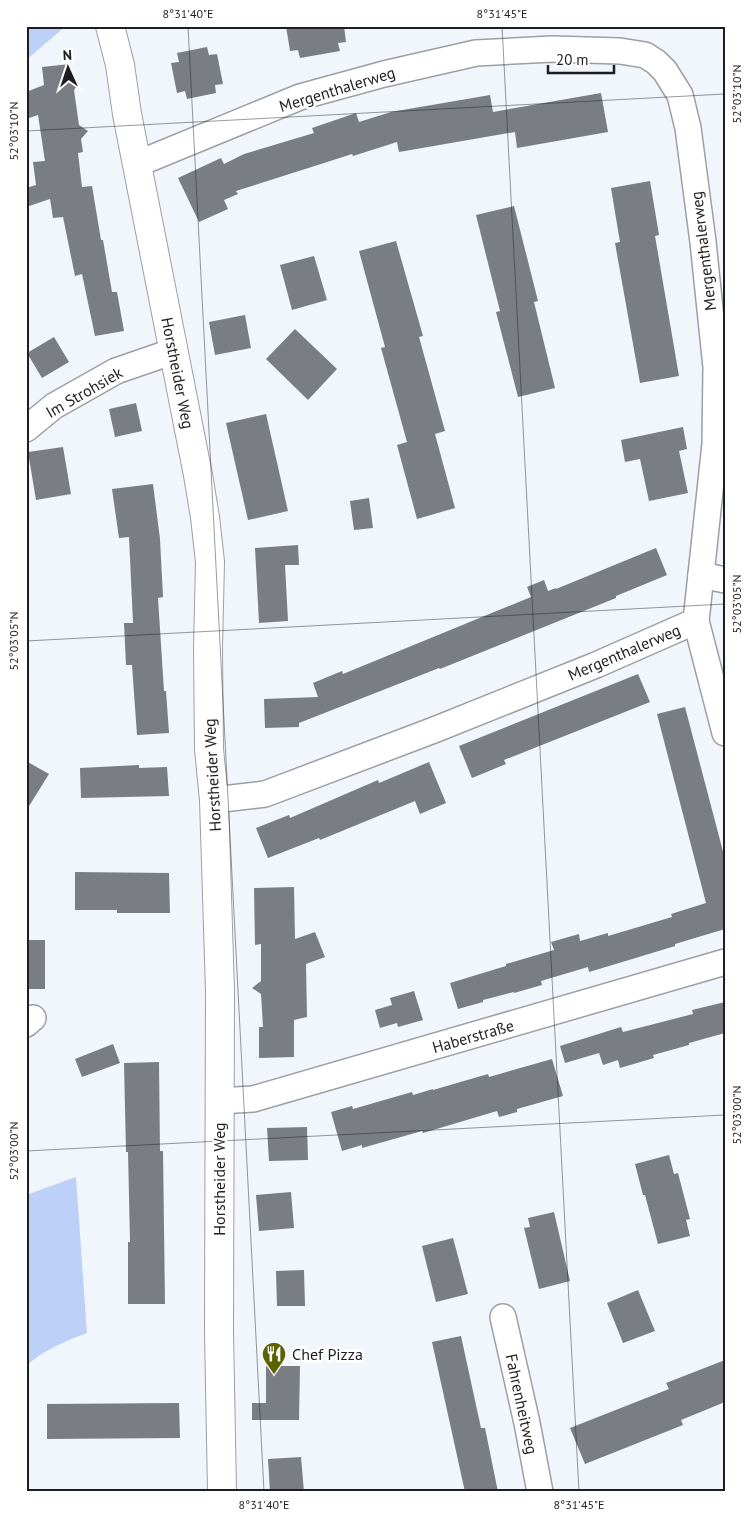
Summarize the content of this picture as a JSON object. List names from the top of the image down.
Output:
{
  "streets": {
    "street": [
      "Mergenthalerweg",
      "Horstheider Weg",
      "Im Strohsiek",
      "Haberstraße",
      "Fahrenheitweg"
    ]
  },
  "crossings": [
    ["Mergenthalerweg", "Horstheider Weg"],
    ["Horstheider Weg", "Im Strohsiek"],
    ["Horstheider Weg", "Haberstraße"]
  ],
  "places": {
    "restaurant": ["Chef Pizza"]
  },
  "scale_bar": "20 m",
  "north": "top",
  "coordinates": [
    "8°31'40\"E",
    "8°31'45\"E",
    "52°03'10\"N",
    "52°03'05\"N",
    "52°03'00\"N"
  ]
}
